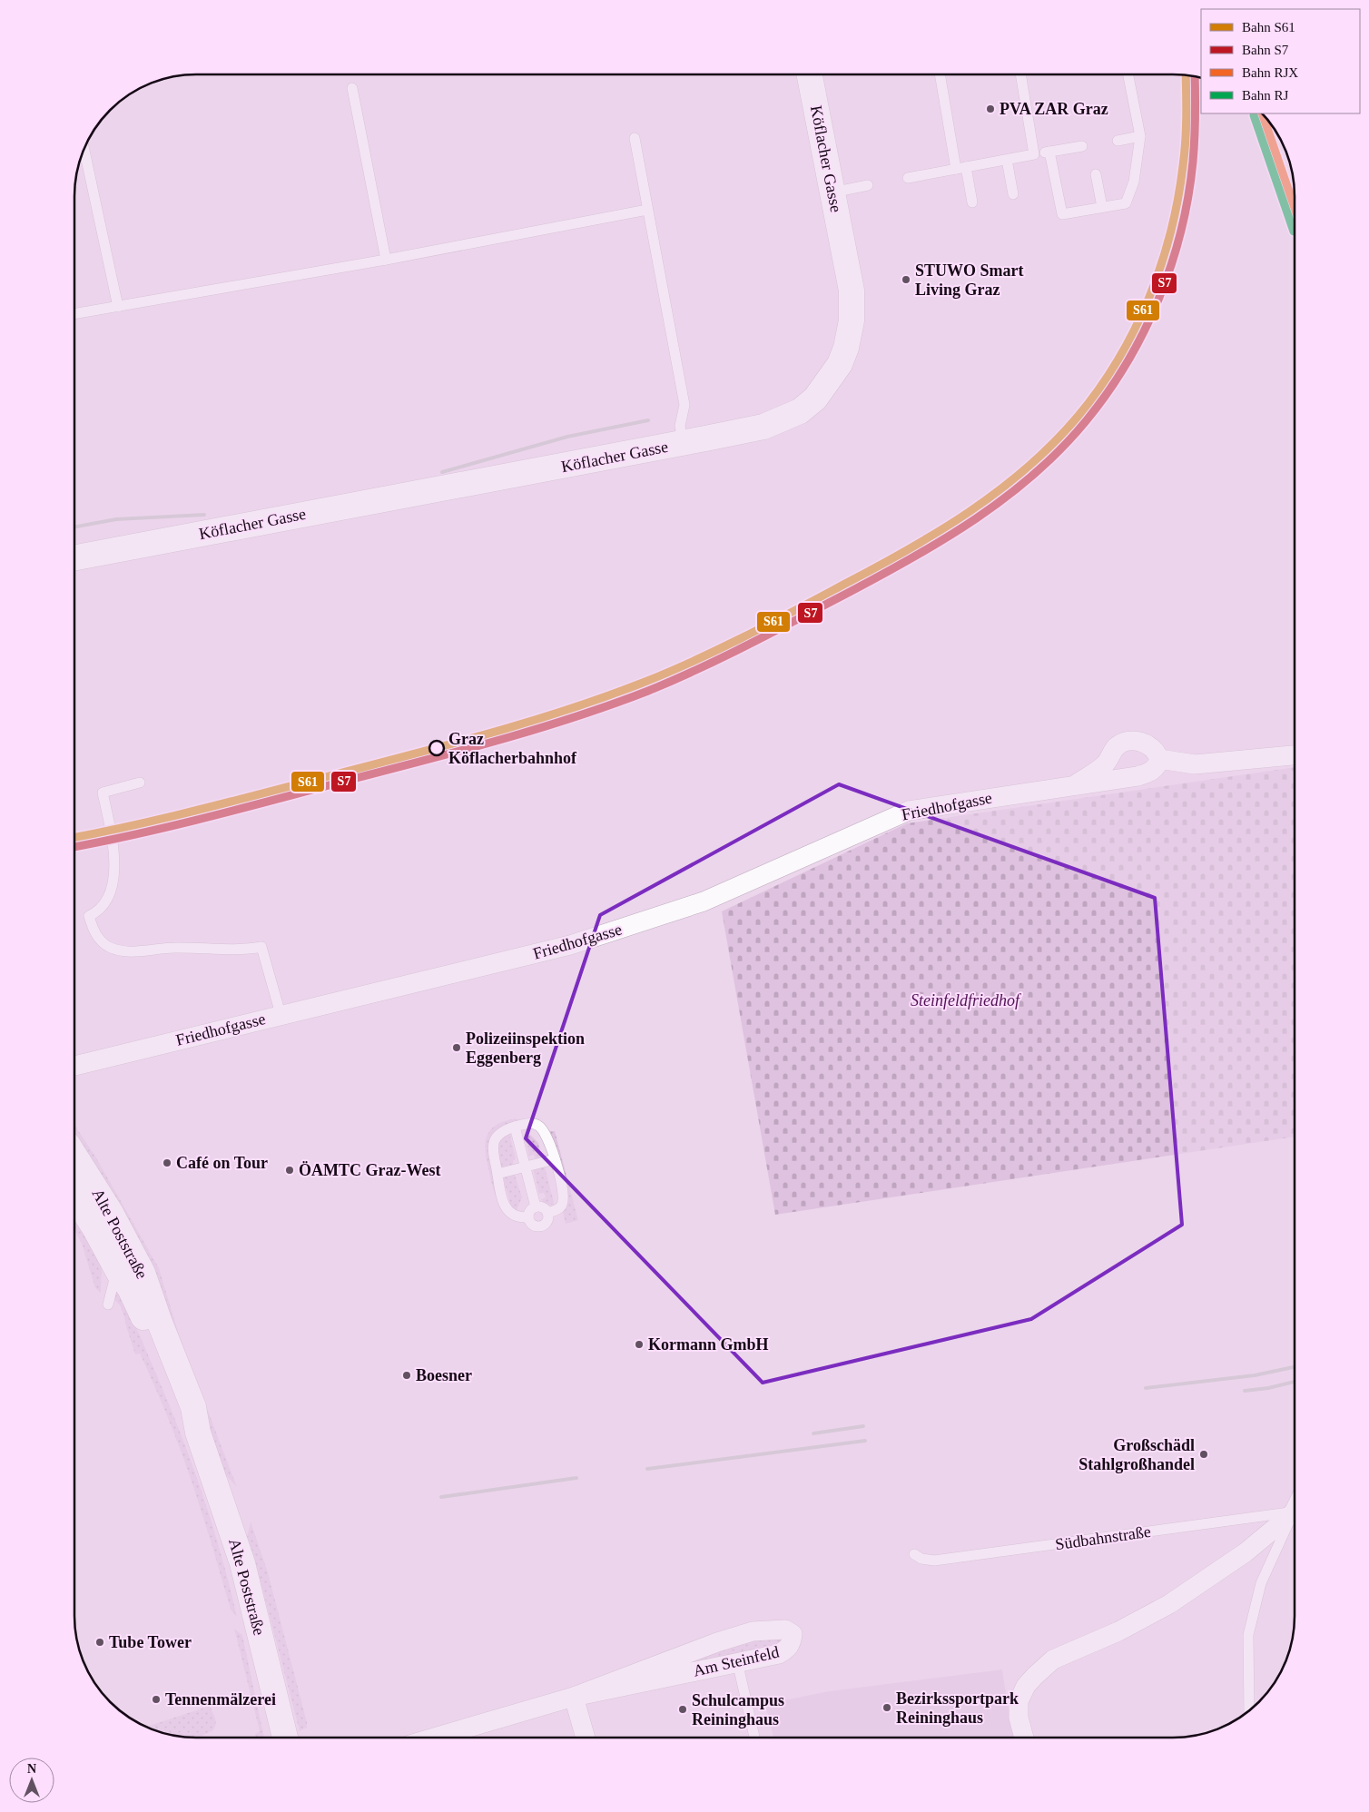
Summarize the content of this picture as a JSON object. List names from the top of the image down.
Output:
{
  "streets": {
    "street": [
      "Köflacher Gasse",
      "Friedhofgasse",
      "Alte Poststraße",
      "Am Steinfeld"
    ],
    "lane": ["Südbahnstraße"]
  },
  "parks": ["Steinfeldfriedhof"],
  "places": [
    "PVA ZAR Graz",
    "STUWO Smart Living Graz",
    "Graz Köflacherbahnhof",
    "Polizeiinspektion Eggenberg",
    "Café on Tour",
    "ÖAMTC Graz-West",
    "Kormann GmbH",
    "Boesner",
    "Großschädl Stahlgroßhandel",
    "Tube Tower",
    "Tennenmälzerei",
    "Bezirkssportpark Reininghaus",
    "Schulcampus Reininghaus"
  ],
  "lines": [
    "rail line S61",
    "rail line S7",
    "rail line RJ",
    "rail line RJX"
  ],
  "legend": [
    "Bahn S61",
    "Bahn S7",
    "Bahn RJX",
    "Bahn RJ"
  ],
  "north": "top"
}
